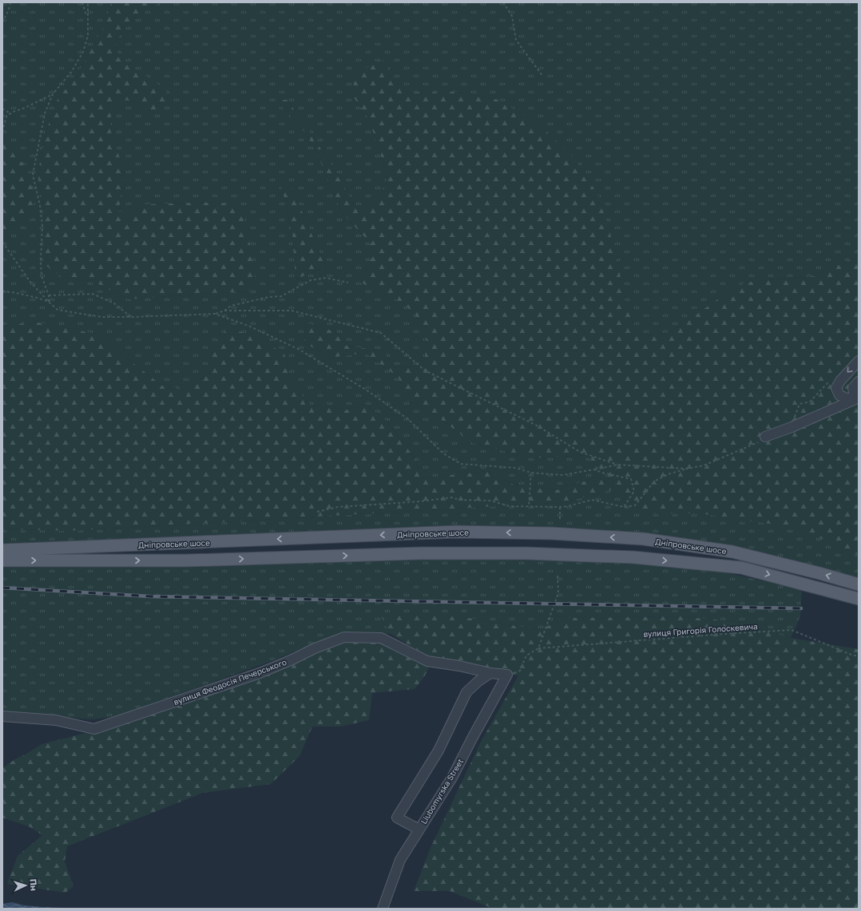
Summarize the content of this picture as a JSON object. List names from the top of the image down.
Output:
{
  "streets": {
    "main road": ["Дніпровське шосе"],
    "street": ["вулиця Феодосія Печерського", "Liubomyrska Street"],
    "path": ["вулиця Григорія Голоскевича"]
  },
  "north": "right"
}
